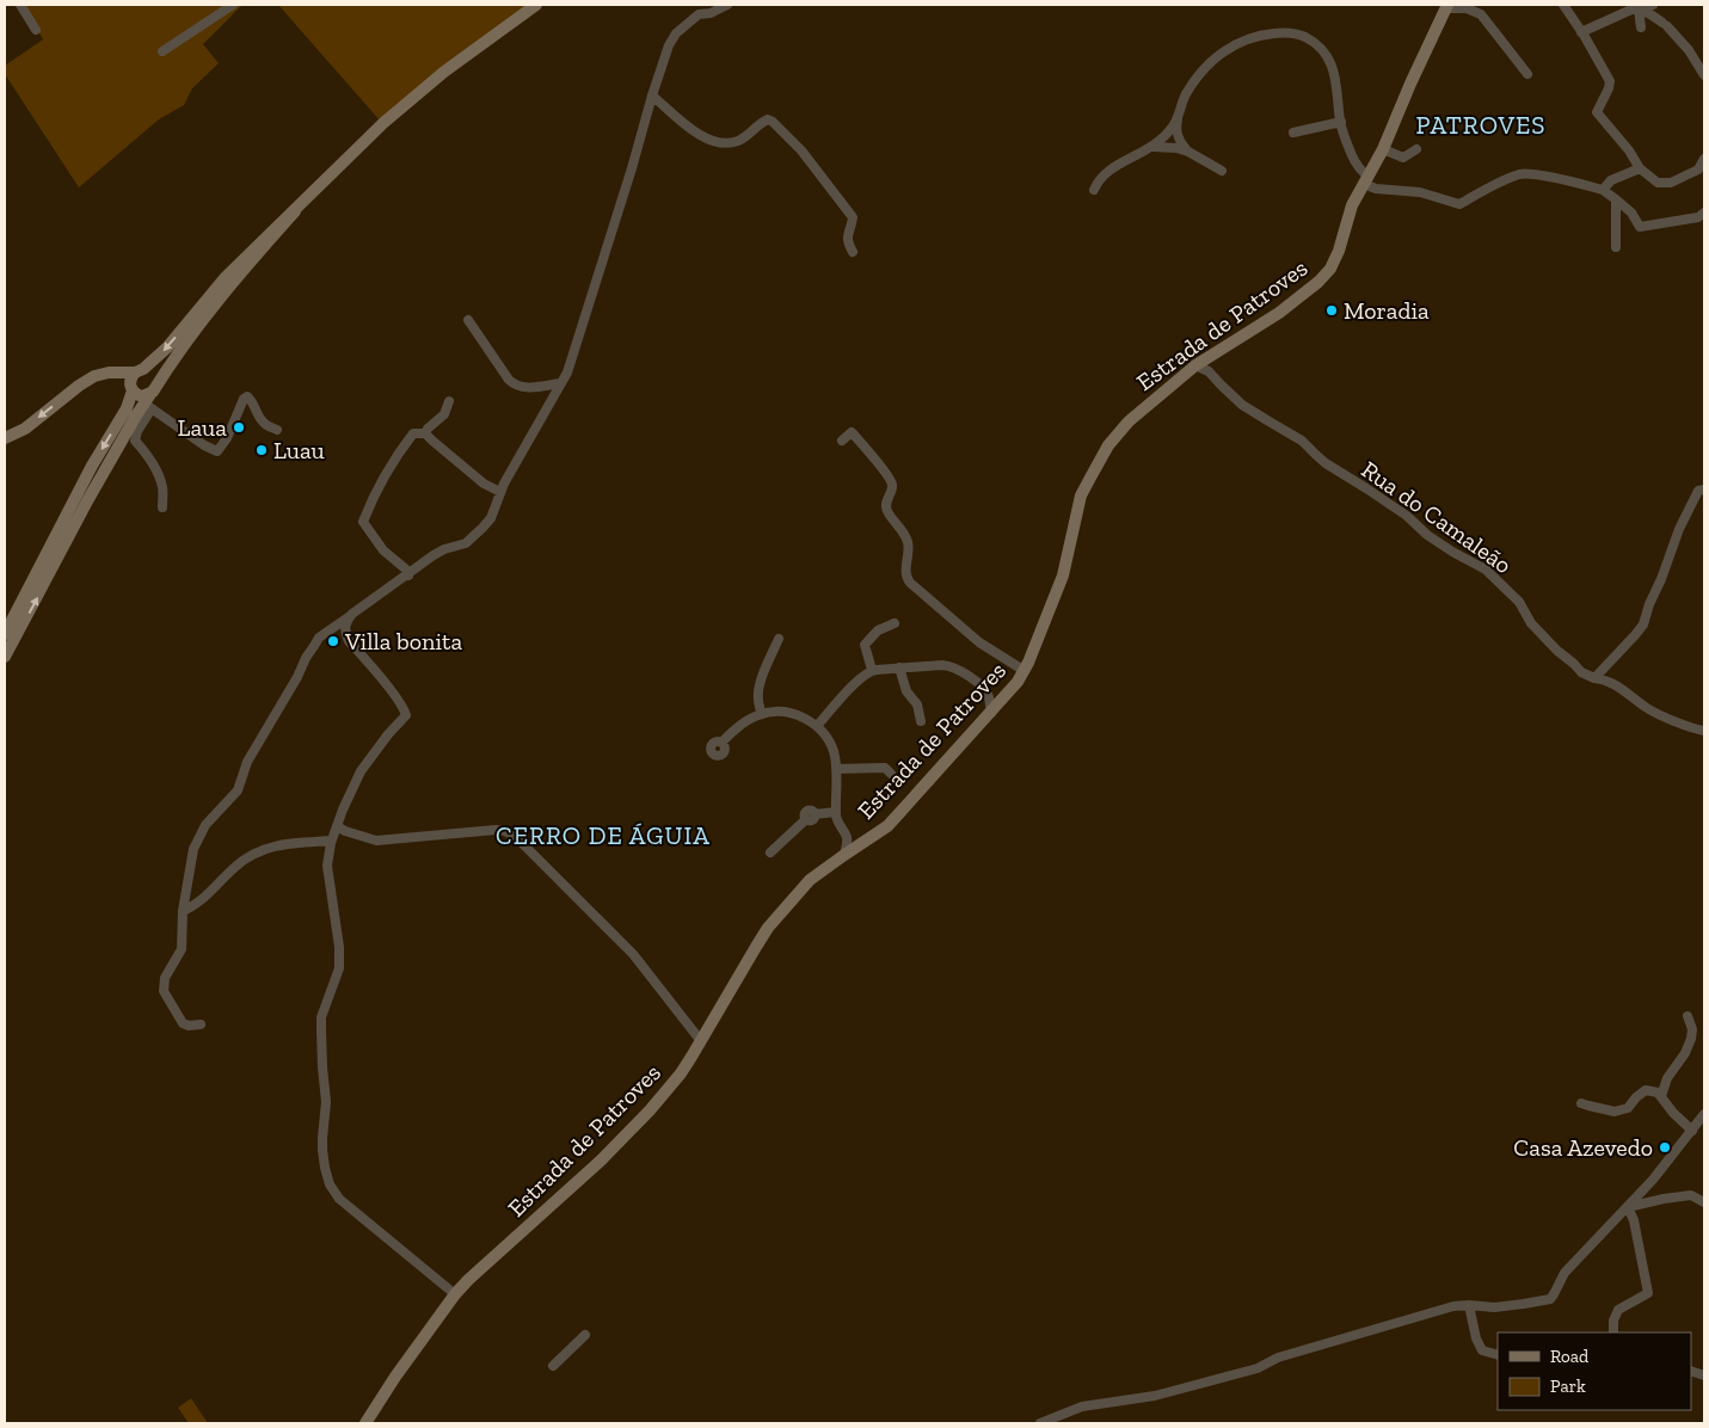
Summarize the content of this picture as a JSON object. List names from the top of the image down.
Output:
{
  "streets": {
    "street": ["Estrada de Patroves", "Rua do Camaleão"]
  },
  "districts": ["PATROVES", "CERRO DE ÁGUIA"],
  "places": [
    "Moradia",
    "Laua",
    "Luau",
    "Villa bonita",
    "Casa Azevedo"
  ],
  "legend": ["Road", "Park"]
}
